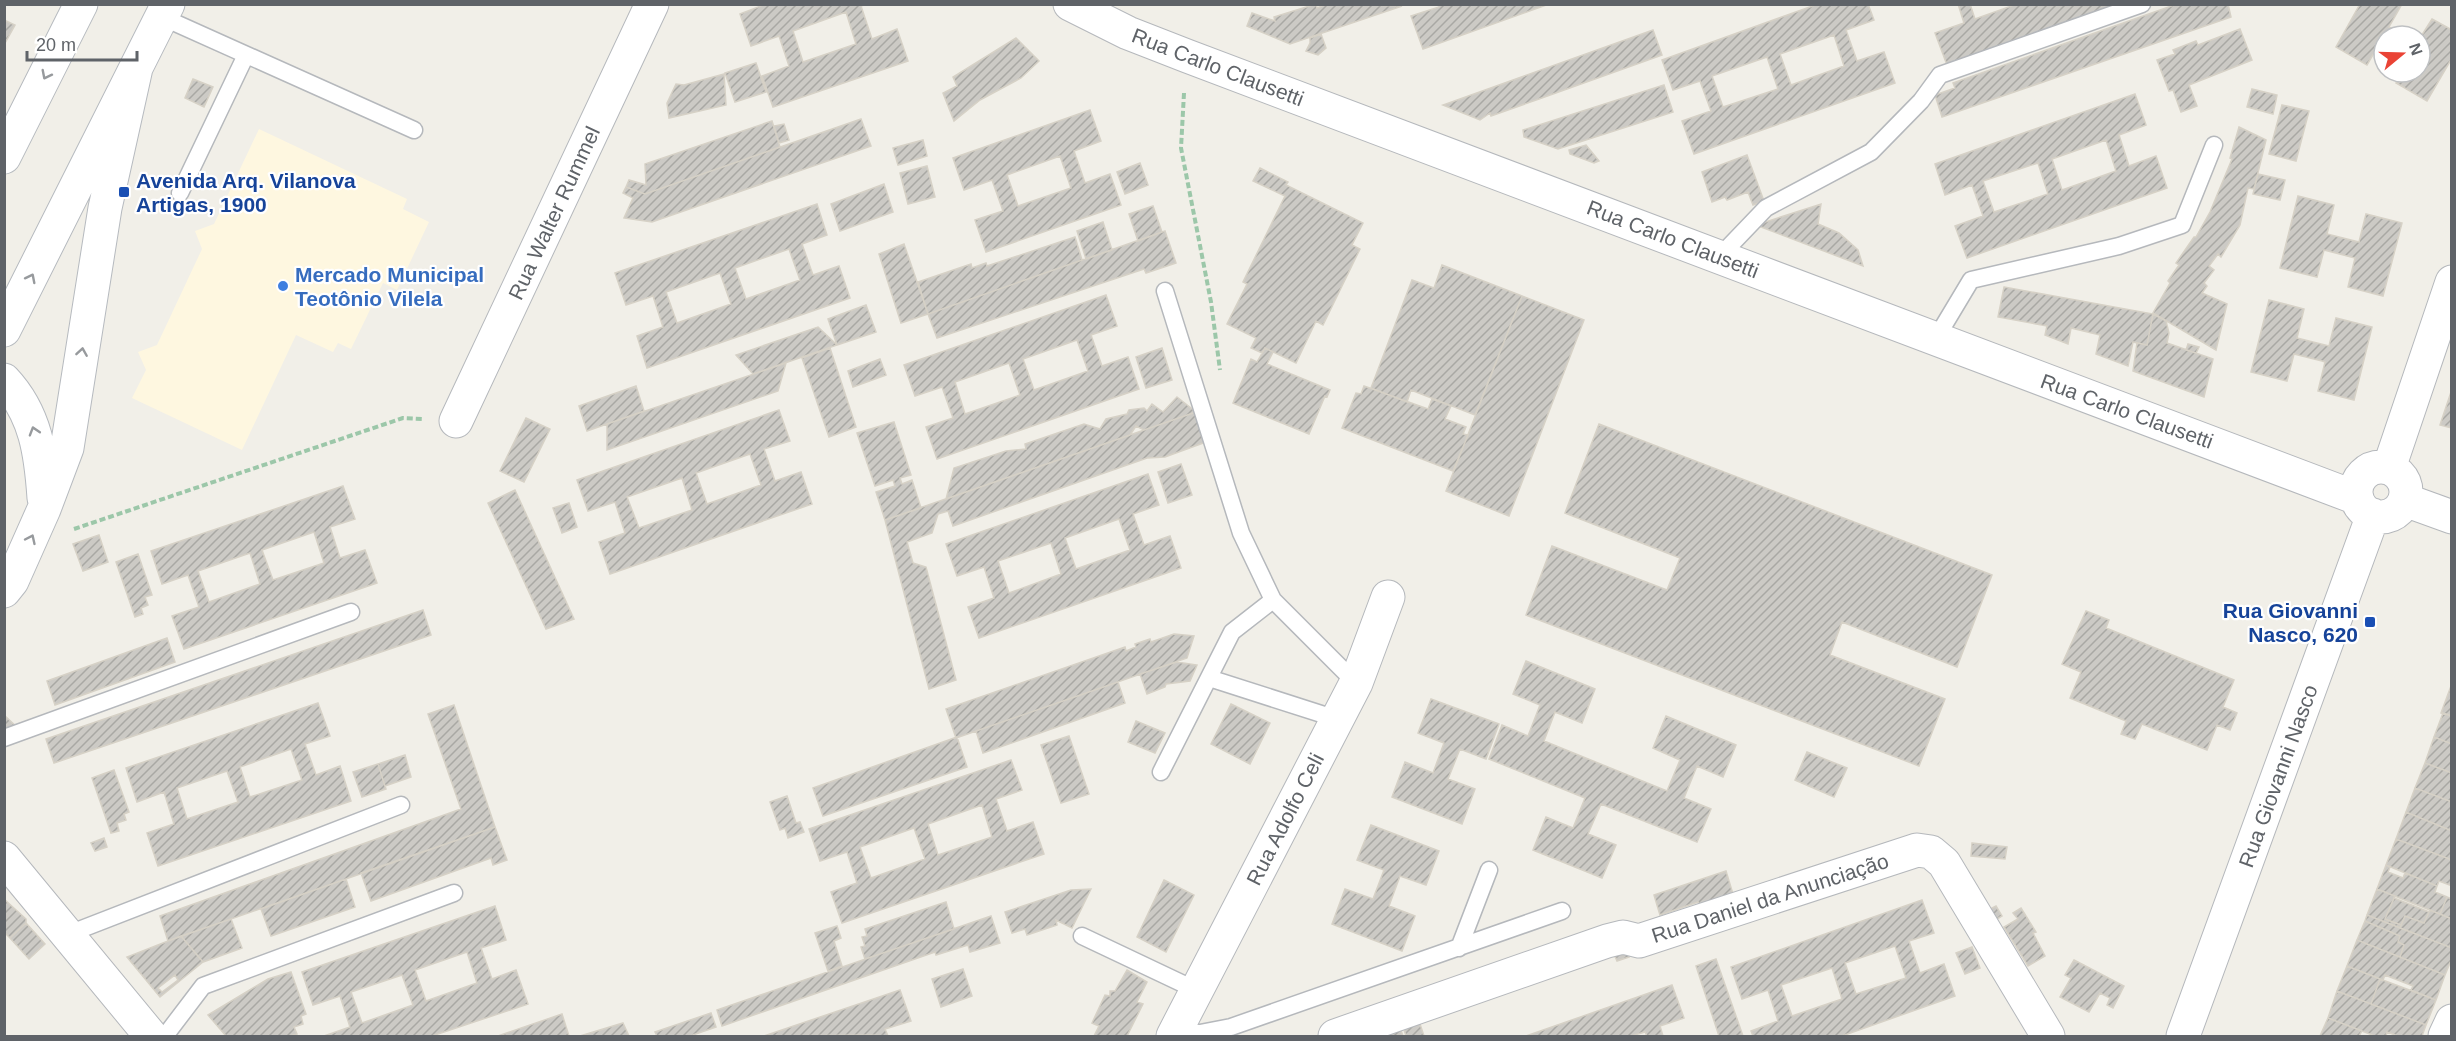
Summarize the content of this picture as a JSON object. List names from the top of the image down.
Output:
{
  "streets": {
    "street": [
      "Rua Carlo Clausetti",
      "Rua Walter Rummel",
      "Rua Giovanni Nasco",
      "Rua Adolfo Celi",
      "Rua Daniel da Anunciação"
    ]
  },
  "crossings": [
    ["Rua Carlo Clausetti", "Rua Giovanni Nasco"]
  ],
  "places": {
    "transit": ["Avenida Arq. Vilanova Artigas, 1900", "Rua Giovanni Nasco, 620"],
    "other": ["Mercado Municipal Teotônio Vilela"]
  },
  "scale_bar": "20 m",
  "north": "right"
}
